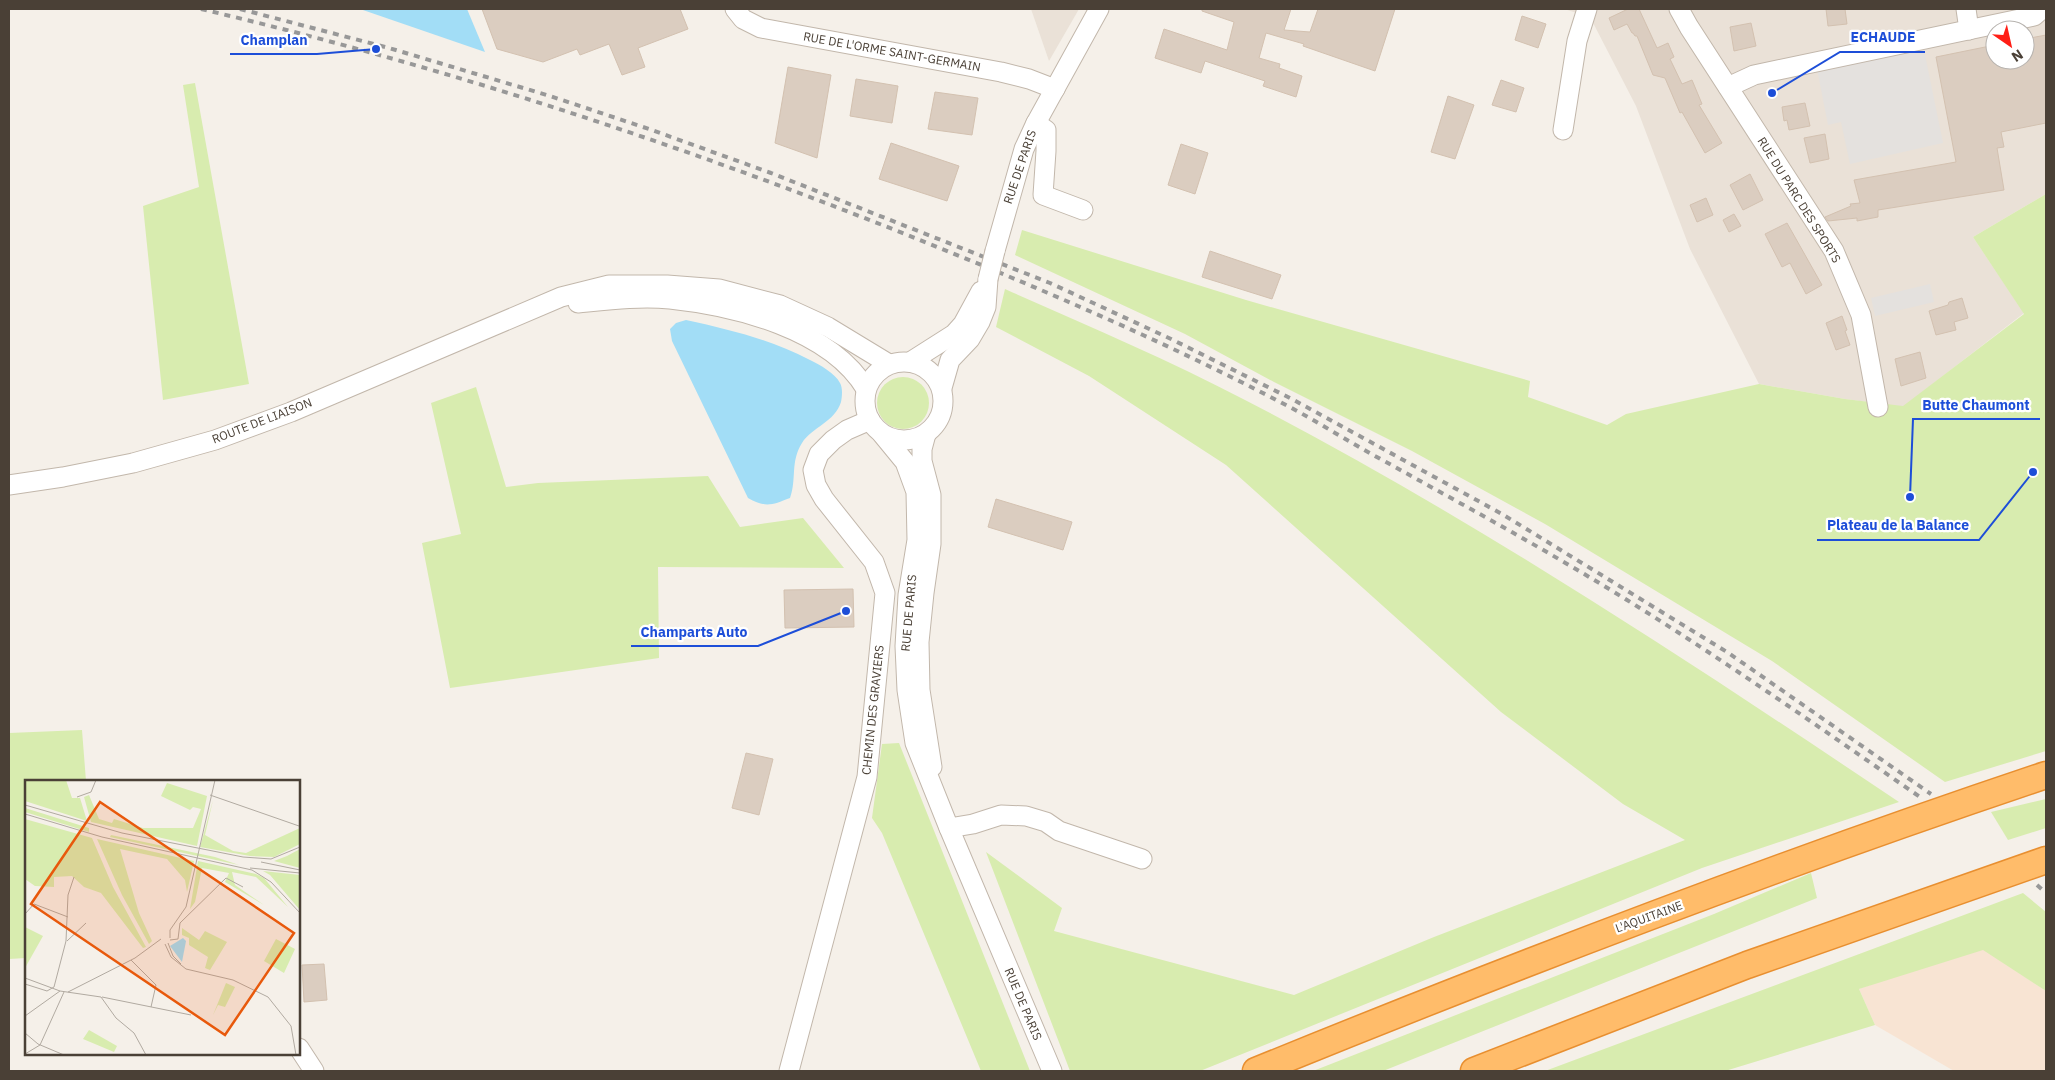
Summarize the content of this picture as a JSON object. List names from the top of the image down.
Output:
{
  "streets": {
    "highway": ["L'AQUITAINE"],
    "street": [
      "RUE DE L'ORME SAINT-GERMAIN",
      "RUE DE PARIS",
      "RUE DU PARC DES SPORTS",
      "ROUTE DE LIAISON",
      "CHEMIN DES GRAVIERS"
    ]
  },
  "crossings": [
    ["RUE DE L'ORME SAINT-GERMAIN", "RUE DE PARIS"],
    ["RUE DE PARIS", "ROUTE DE LIAISON"],
    ["RUE DE PARIS", "CHEMIN DES GRAVIERS"],
    ["ROUTE DE LIAISON", "CHEMIN DES GRAVIERS"]
  ],
  "places": [
    "Champlan",
    "ECHAUDE",
    "Plateau de la Balance",
    "Butte Chaumont",
    "Champarts Auto"
  ],
  "north": "bottom right"
}
